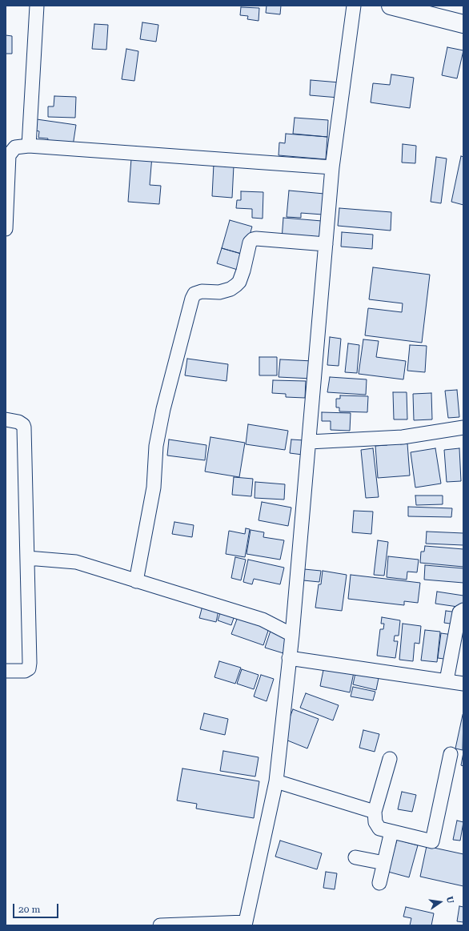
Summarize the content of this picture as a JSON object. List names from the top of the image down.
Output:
{
  "scale_bar": "20 m",
  "north": "right"
}
